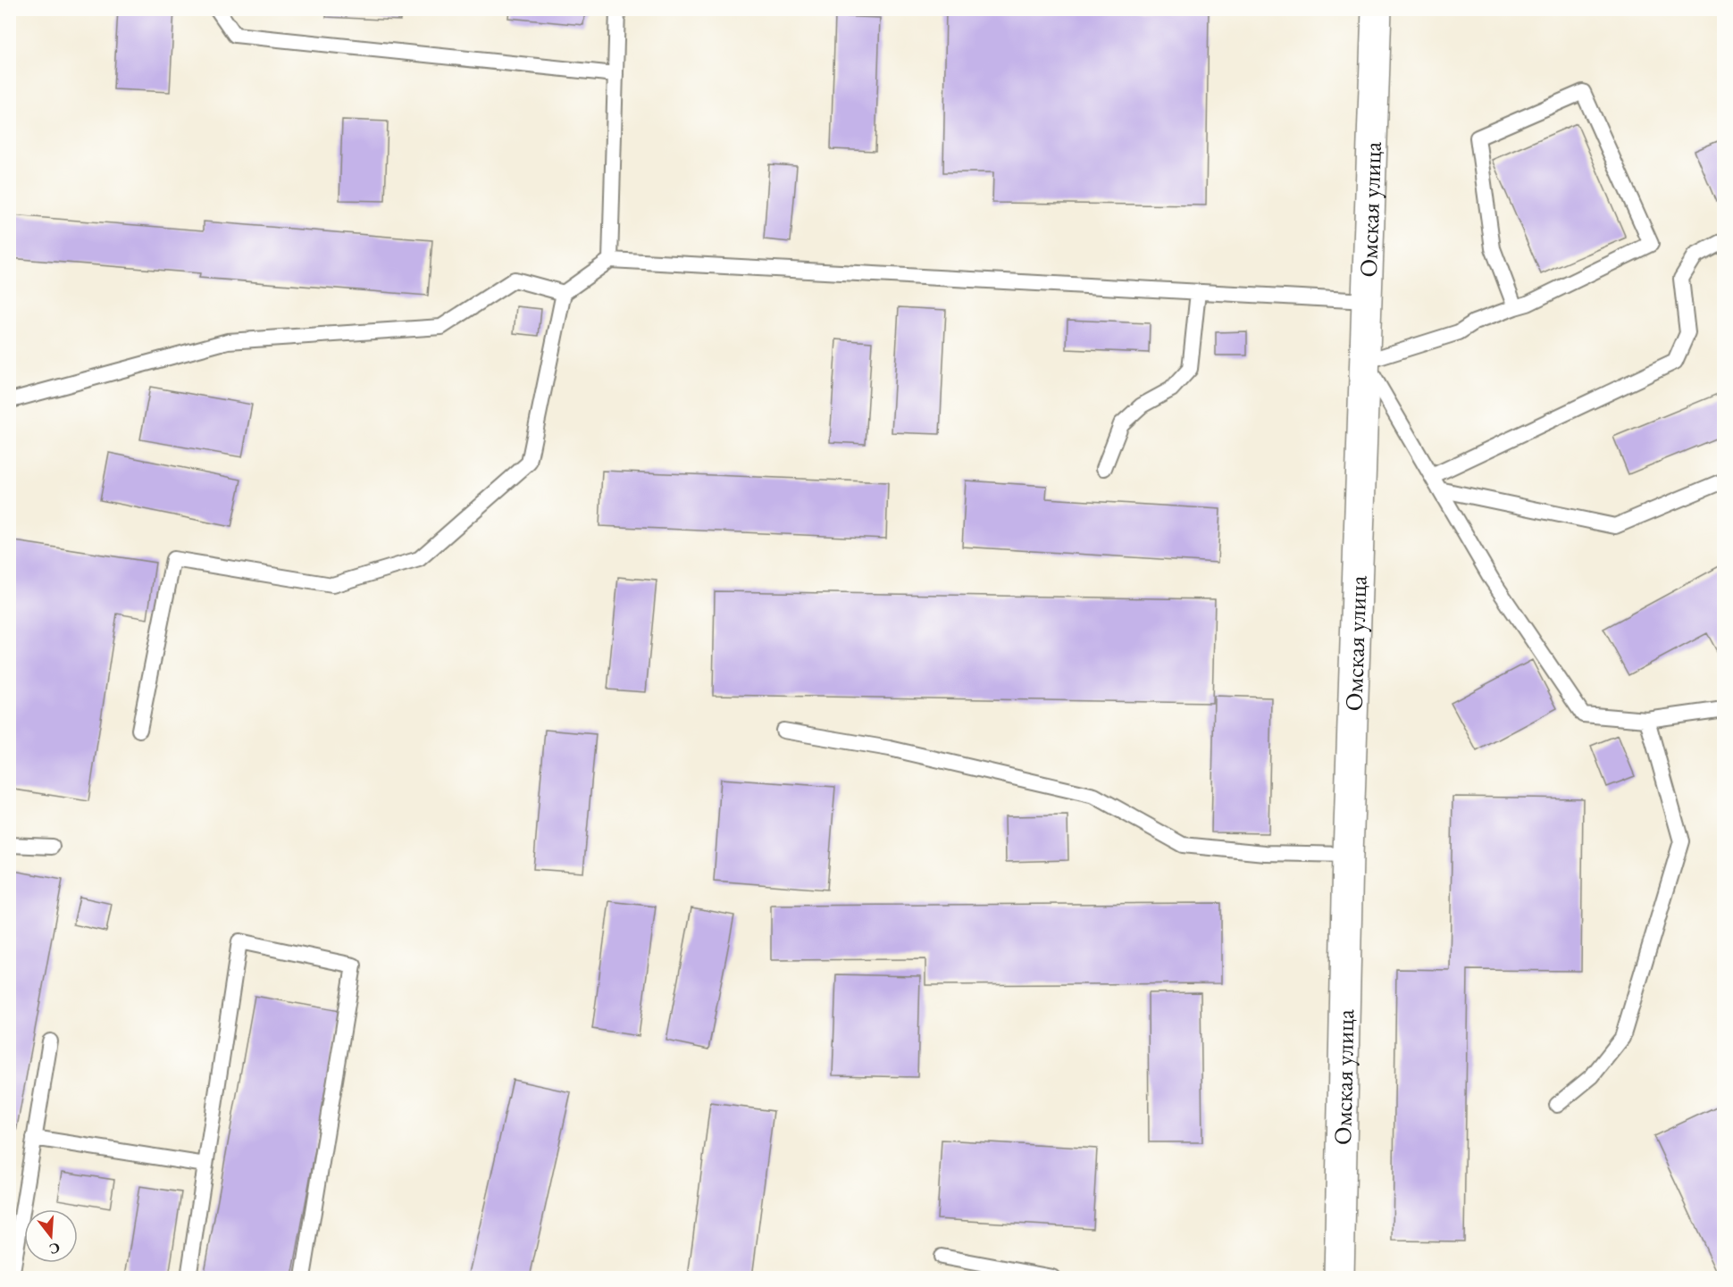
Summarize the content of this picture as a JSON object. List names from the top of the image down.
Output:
{
  "streets": {
    "main road": ["Омская улица"]
  },
  "north": "bottom"
}
